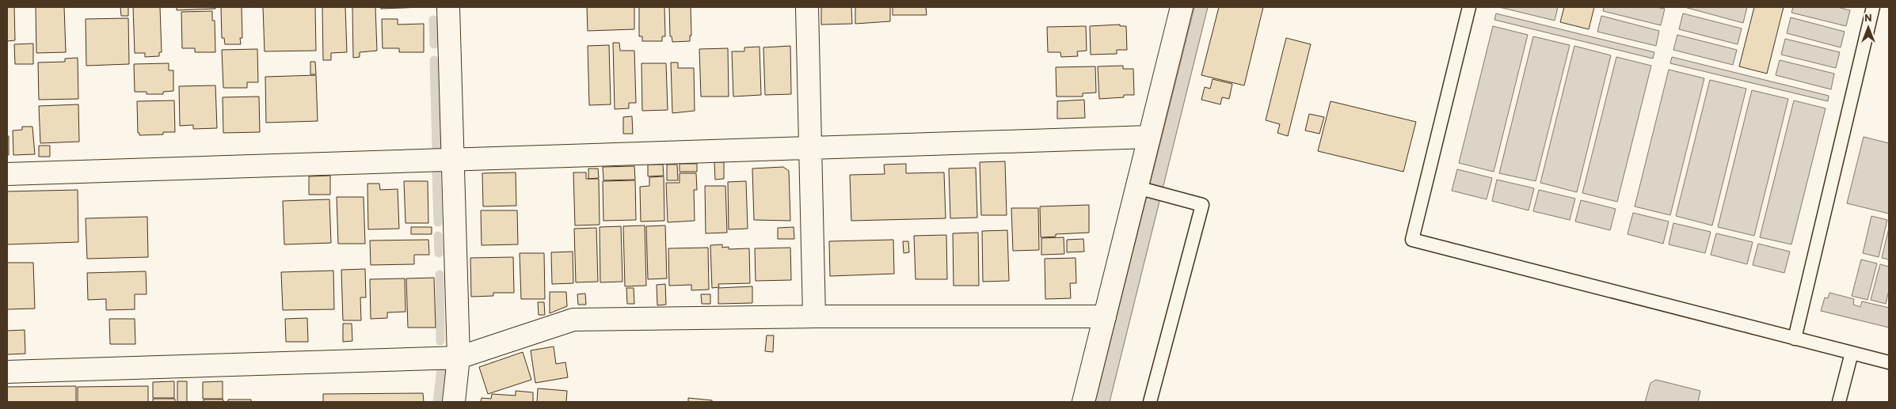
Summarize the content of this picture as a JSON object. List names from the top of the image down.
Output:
{
  "north": "top"
}
